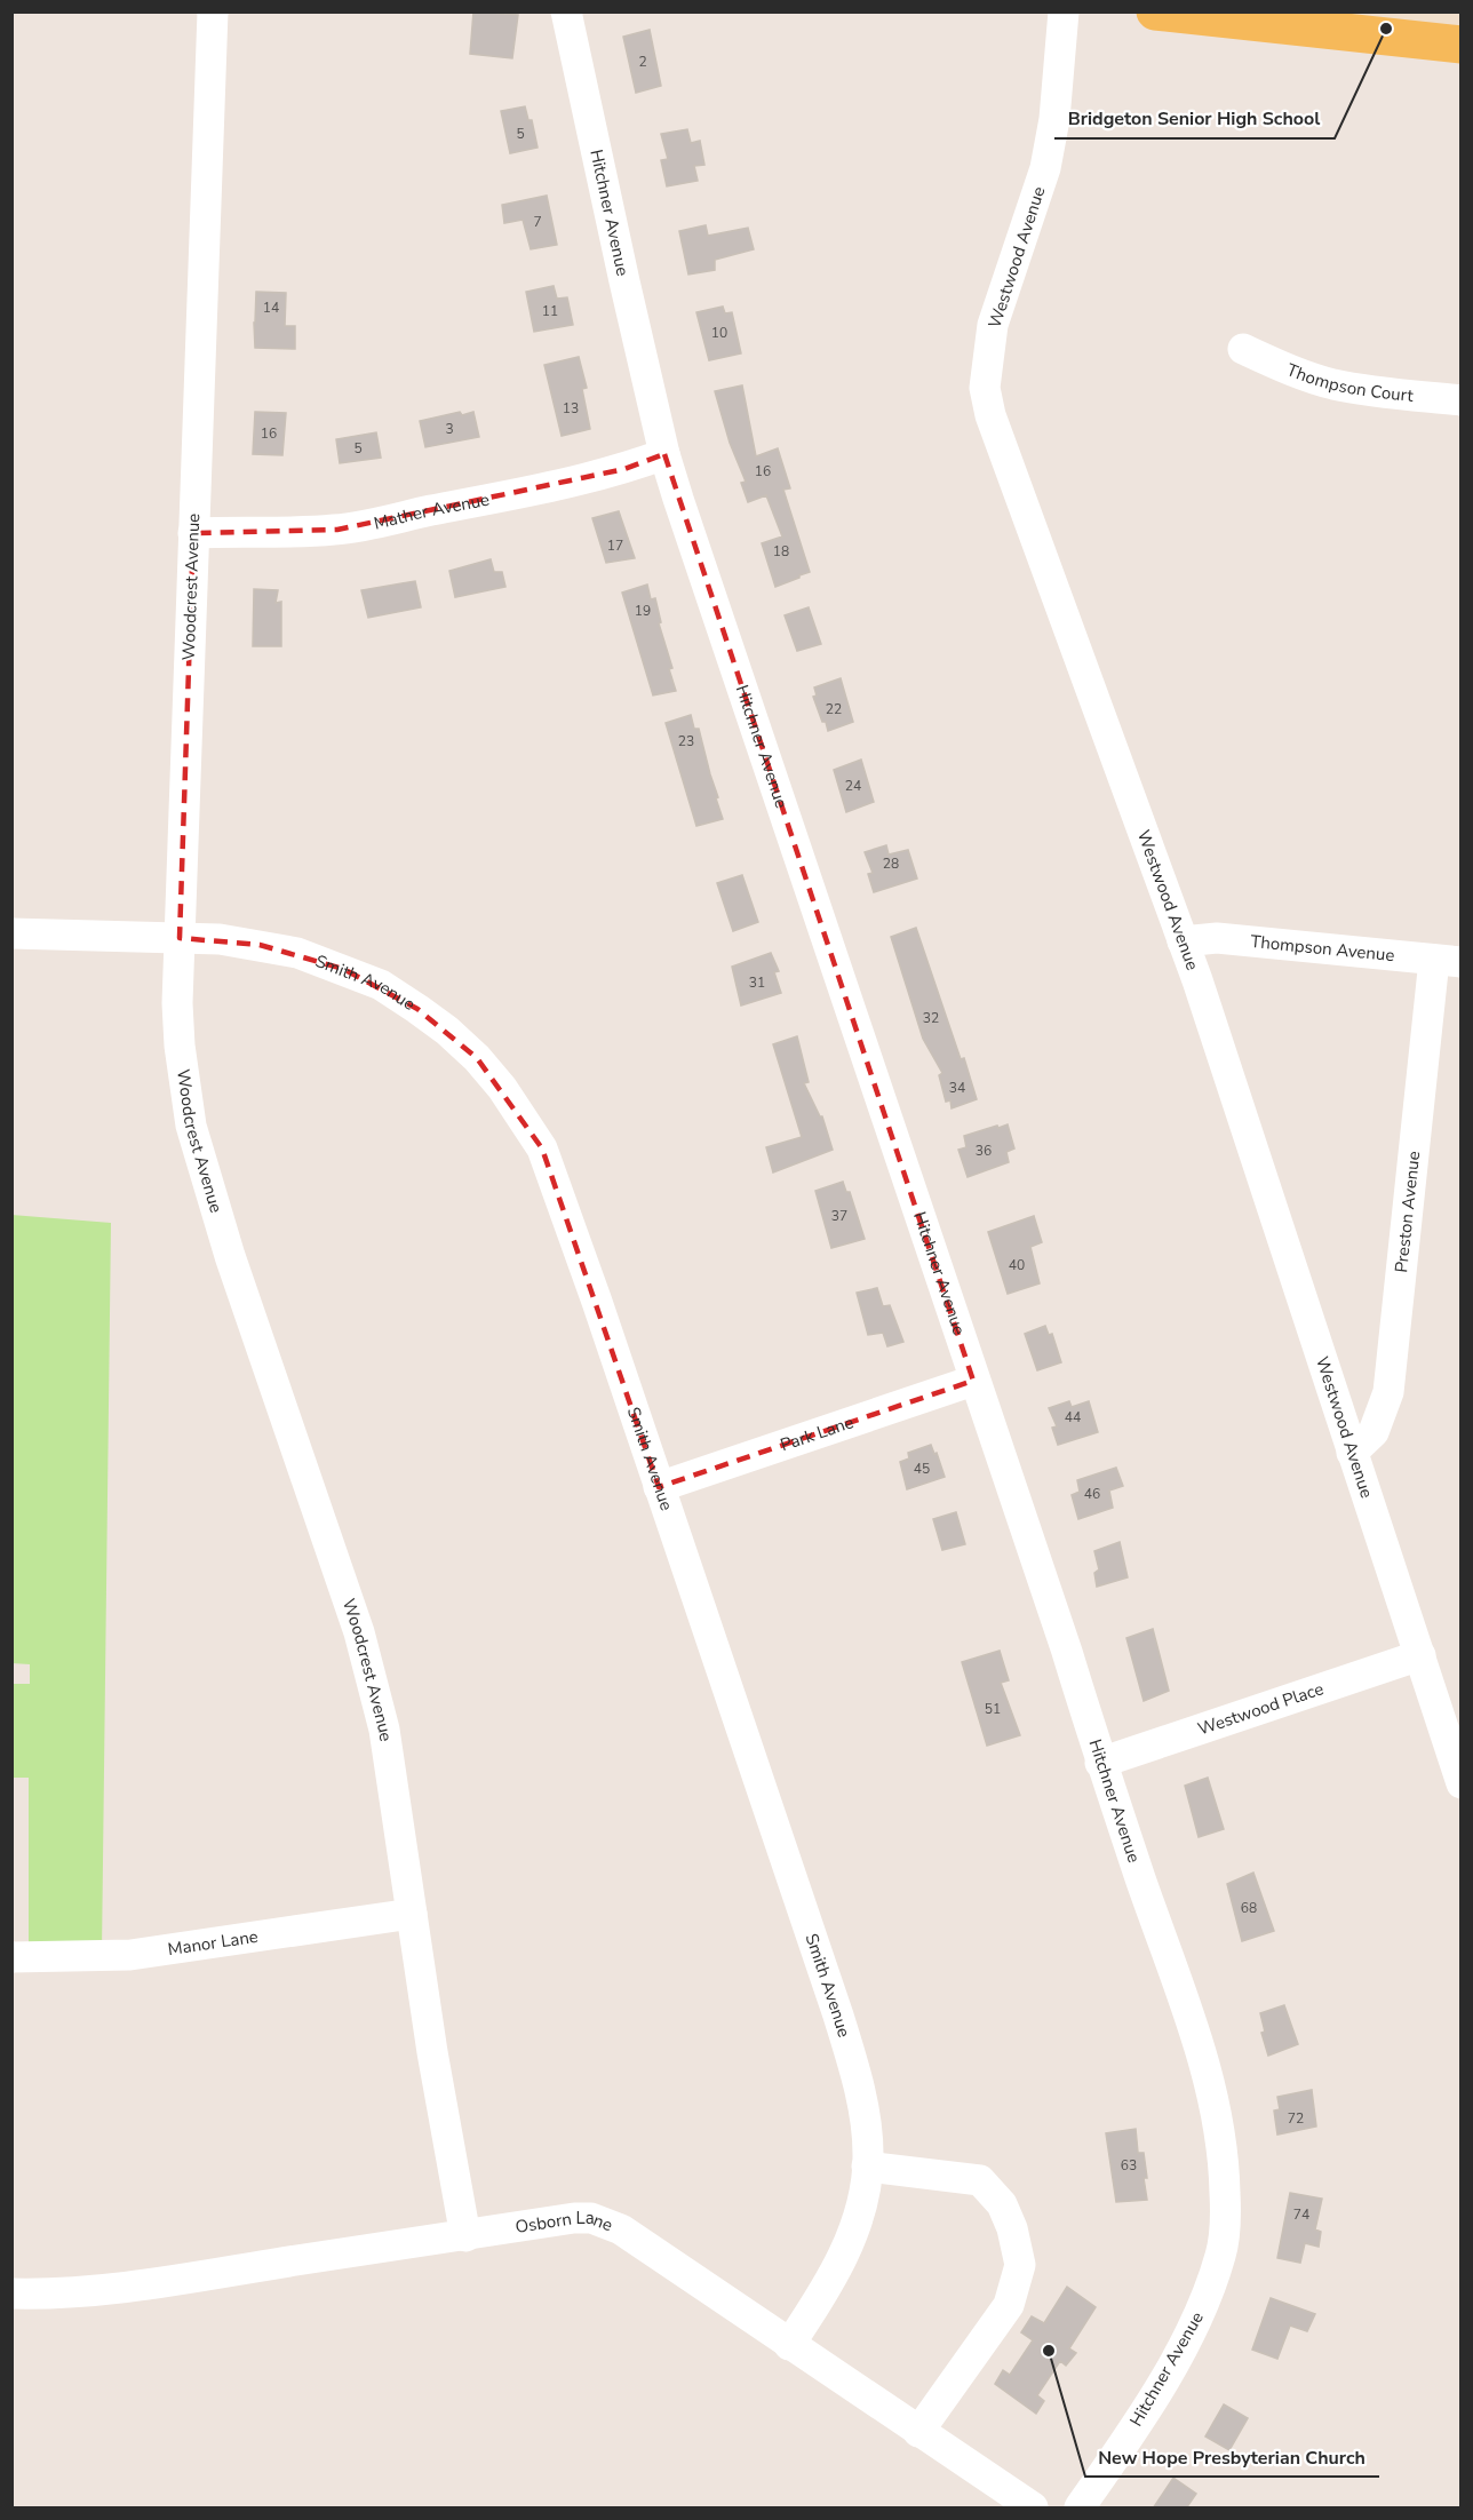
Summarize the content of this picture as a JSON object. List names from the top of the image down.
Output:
{
  "streets": {
    "street": [
      "Hitchner Avenue",
      "Westwood Avenue",
      "Thompson Court",
      "Mather Avenue",
      "Woodcrest Avenue",
      "Thompson Avenue",
      "Smith Avenue",
      "Preston Avenue",
      "Park Lane",
      "Westwood Place",
      "Manor Lane",
      "Osborn Lane"
    ]
  },
  "crossings": [
    ["Hitchner Avenue", "Mather Avenue"],
    ["Hitchner Avenue", "Park Lane"],
    ["Hitchner Avenue", "Westwood Place"],
    ["Westwood Avenue", "Thompson Avenue"],
    ["Westwood Avenue", "Preston Avenue"],
    ["Westwood Avenue", "Westwood Place"],
    ["Mather Avenue", "Woodcrest Avenue"],
    ["Woodcrest Avenue", "Smith Avenue"],
    ["Woodcrest Avenue", "Manor Lane"],
    ["Woodcrest Avenue", "Osborn Lane"],
    ["Thompson Avenue", "Preston Avenue"],
    ["Smith Avenue", "Park Lane"],
    ["Smith Avenue", "Osborn Lane"]
  ],
  "places": ["Bridgeton Senior High School", "New Hope Presbyterian Church"],
  "house_numbers": [
    "2",
    "5",
    "7",
    "14",
    "11",
    "10",
    "13",
    "3",
    "16",
    "5",
    "16",
    "17",
    "18",
    "19",
    "22",
    "23",
    "24",
    "28",
    "31",
    "32",
    "34",
    "36",
    "37",
    "40",
    "44",
    "45",
    "46",
    "51",
    "68",
    "72",
    "63",
    "74"
  ]
}
